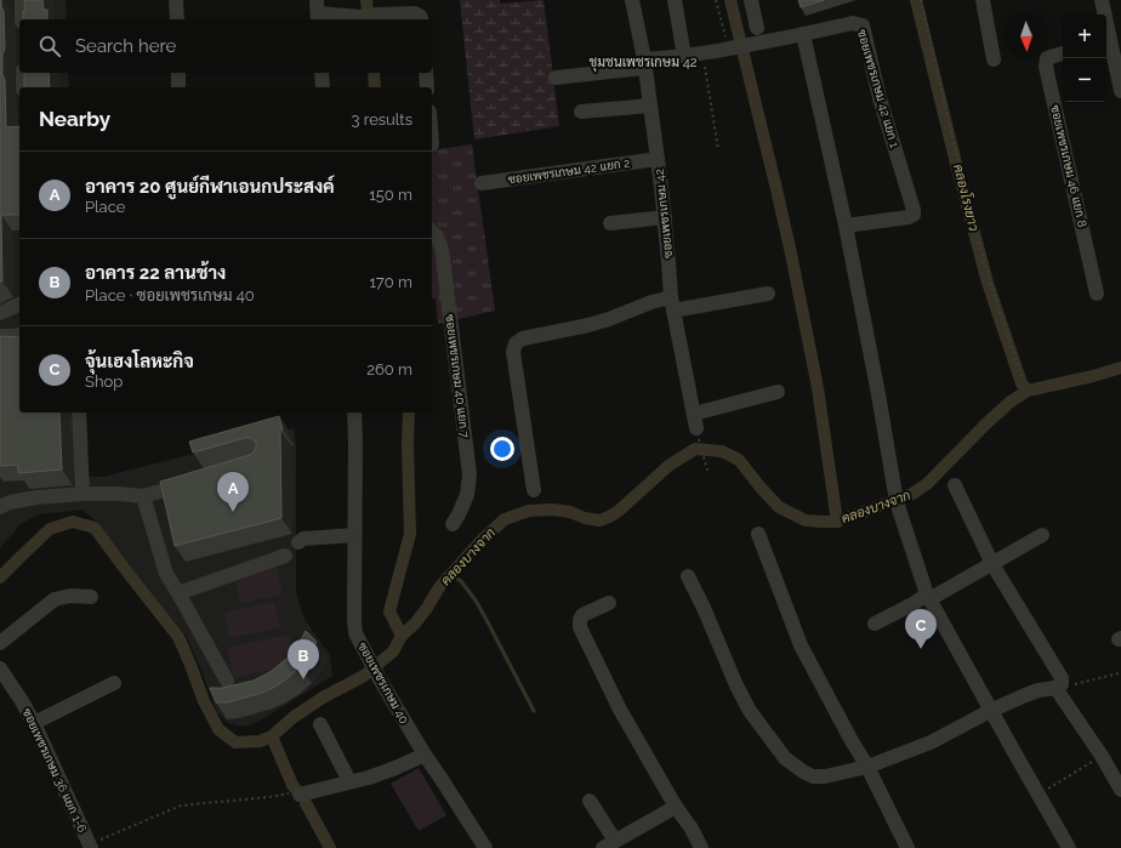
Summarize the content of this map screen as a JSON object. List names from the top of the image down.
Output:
{
  "streets": {
    "street": [
      "ซอยเพชรเกษม 42 แยก 1",
      "ซอยเพชรเกษม 46 แยก 8",
      "ซอยเพชรเกษม 42 แยก 2",
      "ซอยเพชรเกษม 42",
      "ซอยเพชรเกษม 40 แยก 7",
      "ซอยเพชรเกษม 40",
      "ซอยเพชรเกษม 36 แยก 1-6"
    ]
  },
  "crossings": [
    ["ซอยเพชรเกษม 42 แยก 1", "ซอยเพชรเกษม 42"],
    ["ซอยเพชรเกษม 42 แยก 2", "ซอยเพชรเกษม 42"]
  ],
  "districts": ["ชุมชนเพชรเกษม 42"],
  "water": ["คลองโรงยาว", "คลองบางจาก"],
  "north": "bottom",
  "page": {
    "map_buttons": ["+", "−"],
    "search": "Search here",
    "heading": ["Nearby", "3 results"],
    "list": [
      {
        "mark": "A",
        "name": "อาคาร 20 ศูนย์กีฬาเอนกประสงค์",
        "note": "Place",
        "value": "150 m"
      },
      {
        "mark": "B",
        "name": "อาคาร 22 ลานช้าง",
        "note": "Place · ซอยเพชรเกษม 40",
        "value": "170 m"
      },
      {
        "mark": "C",
        "name": "จุ้นเฮงโลหะกิจ",
        "note": "Shop",
        "value": "260 m"
      }
    ],
    "pins": ["A", "C", "B"]
  }
}
